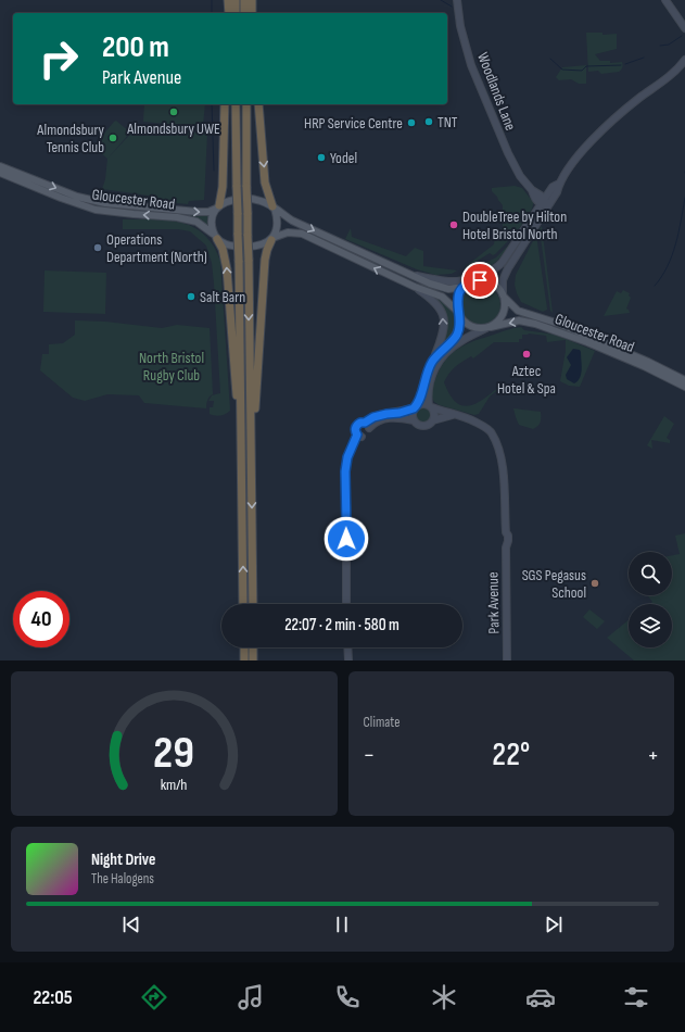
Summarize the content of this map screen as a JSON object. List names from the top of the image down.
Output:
{
  "streets": {
    "main road": ["Gloucester Road"],
    "street": ["Woodlands Lane", "Park Avenue"]
  },
  "parks": ["North Bristol Rugby Club"],
  "places": [
    "Almondsbury UWE",
    "TNT",
    "HRP Service Centre",
    "Almondsbury Tennis Club",
    "Yodel",
    "DoubleTree by Hilton Hotel Bristol North",
    "Operations Department (North)",
    "Salt Barn",
    "Aztec Hotel & Spa",
    "SGS Pegasus School"
  ],
  "page": {
    "turn": ["200 m", "Park Avenue"],
    "limit": "40",
    "trip": "22:07 · 2 min · 580 m",
    "tile": "Climate",
    "heat": ["−", "22°", "+"],
    "song": ["Night Drive", "The Halogens"],
    "tabs": "22:05",
    "gauge": ["29", "km/h"]
  }
}
